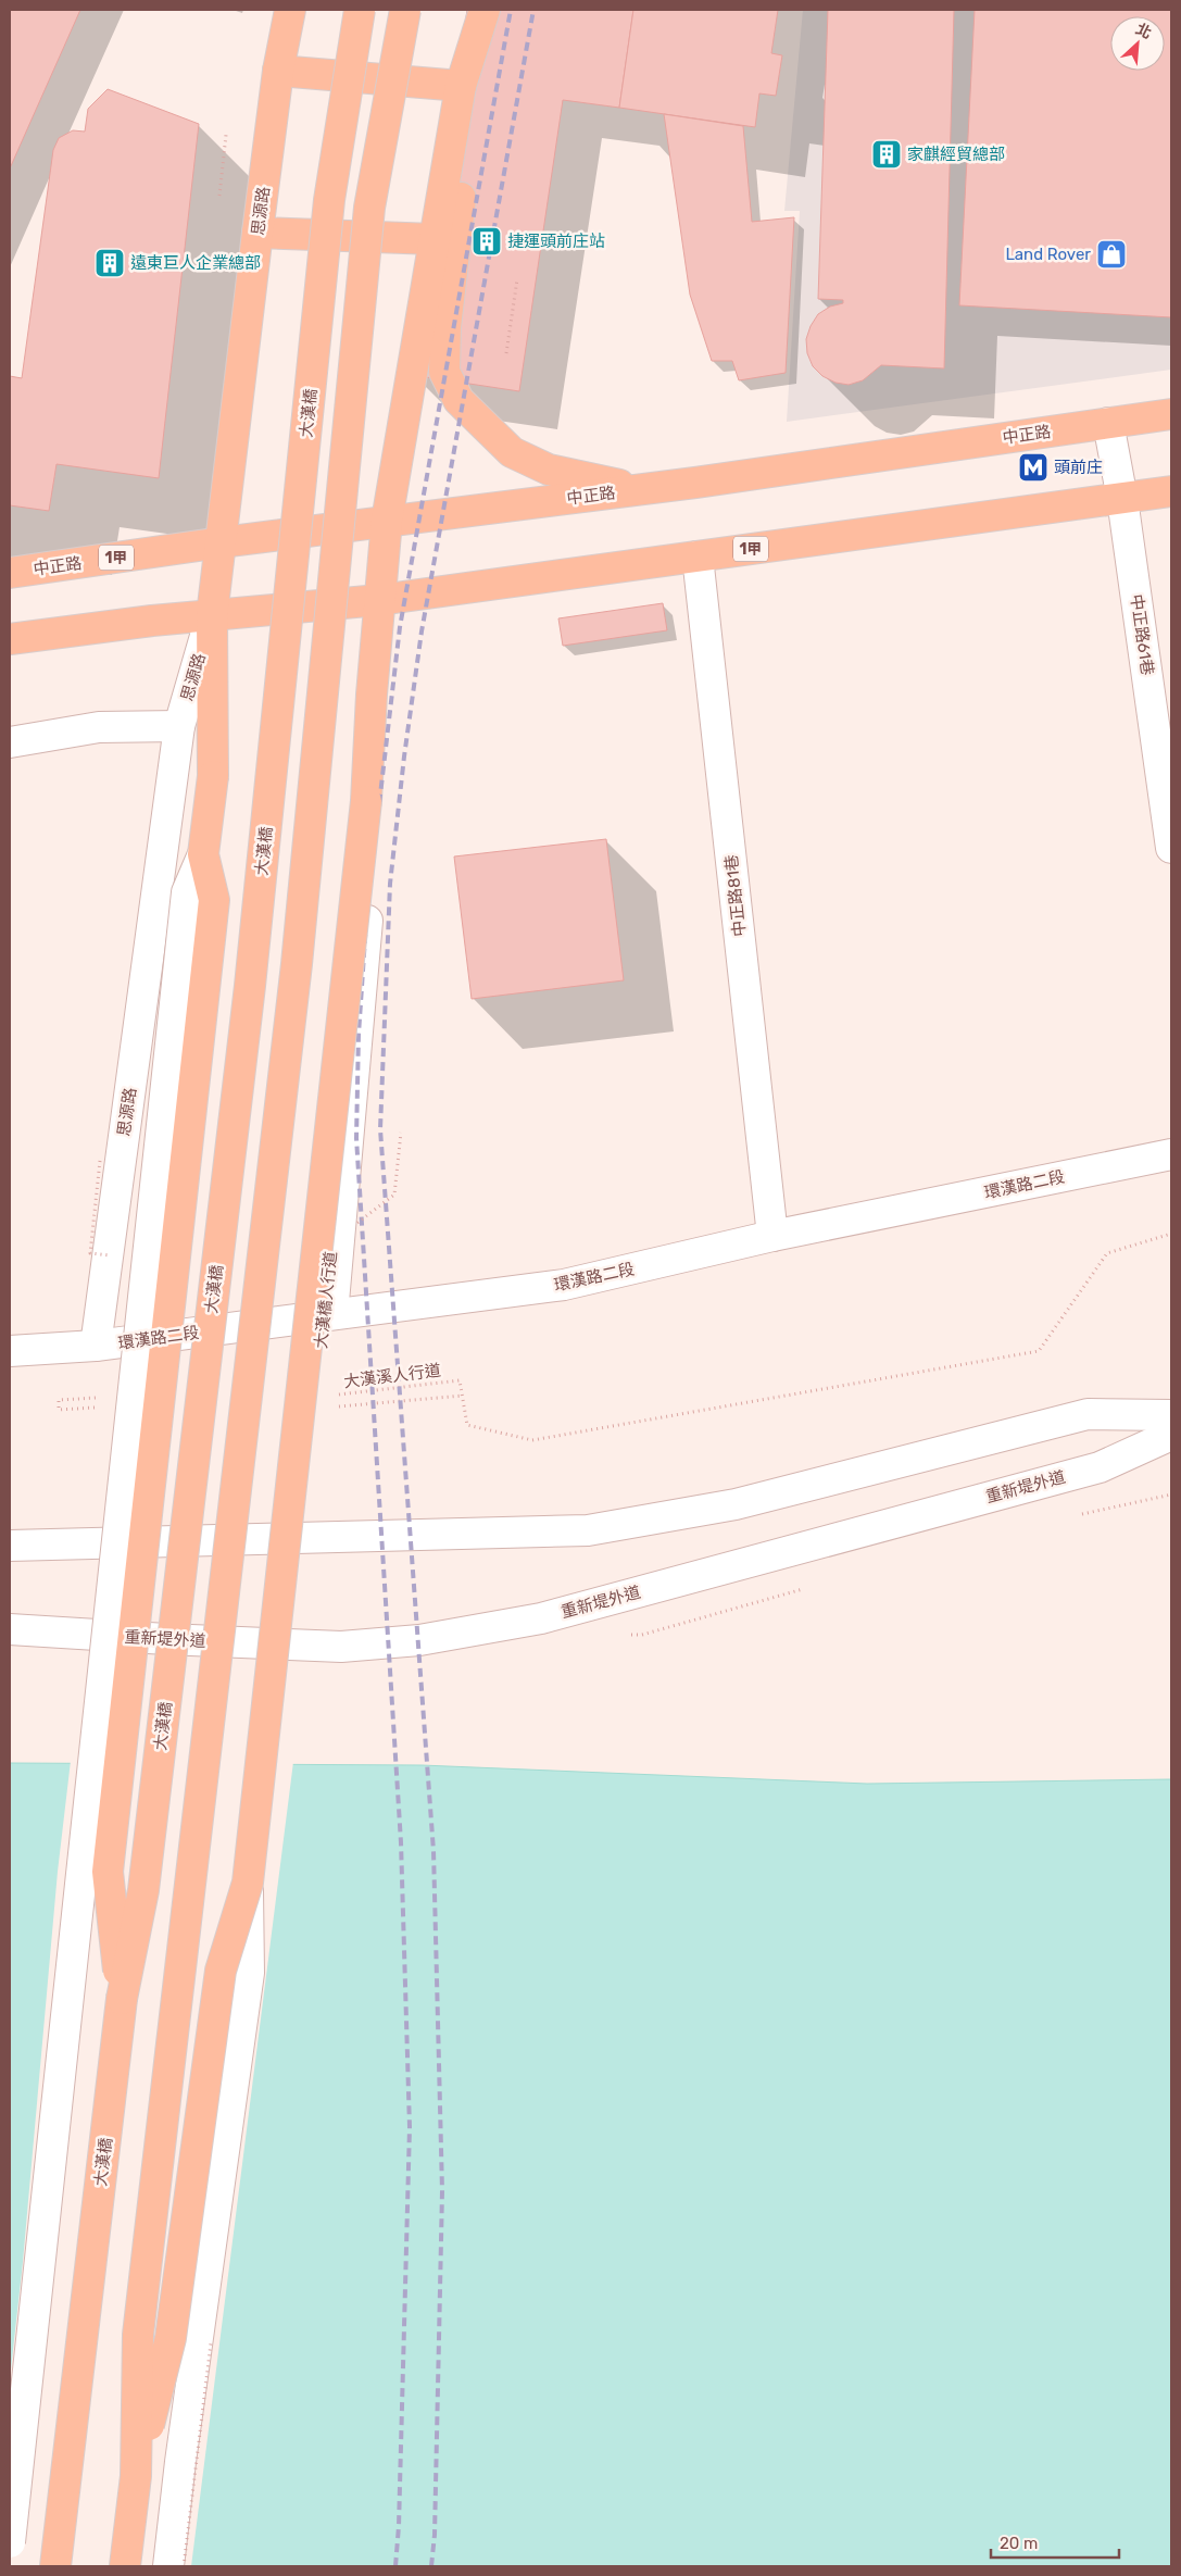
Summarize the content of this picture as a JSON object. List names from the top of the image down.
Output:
{
  "streets": {
    "main road": [
      "思源路",
      "大漢橋",
      "中正路",
      "1甲"
    ],
    "street": [
      "中正路61巷",
      "中正路81巷",
      "環漢路二段",
      "重新堤外道"
    ],
    "path": ["大漢溪人行道"]
  },
  "crossings": [
    ["思源路", "中正路"],
    ["思源路", "1甲"],
    ["思源路", "環漢路二段"],
    ["中正路", "中正路61巷"],
    ["1甲", "中正路61巷"],
    ["1甲", "中正路81巷"],
    ["中正路81巷", "環漢路二段"]
  ],
  "places": {
    "building": ["家麒經貿總部", "捷運頭前庄站", "遠東巨人企業總部"],
    "shop": ["Land Rover"],
    "metro station": ["頭前庄"]
  },
  "scale_bar": "20 m",
  "north": "top right"
}
